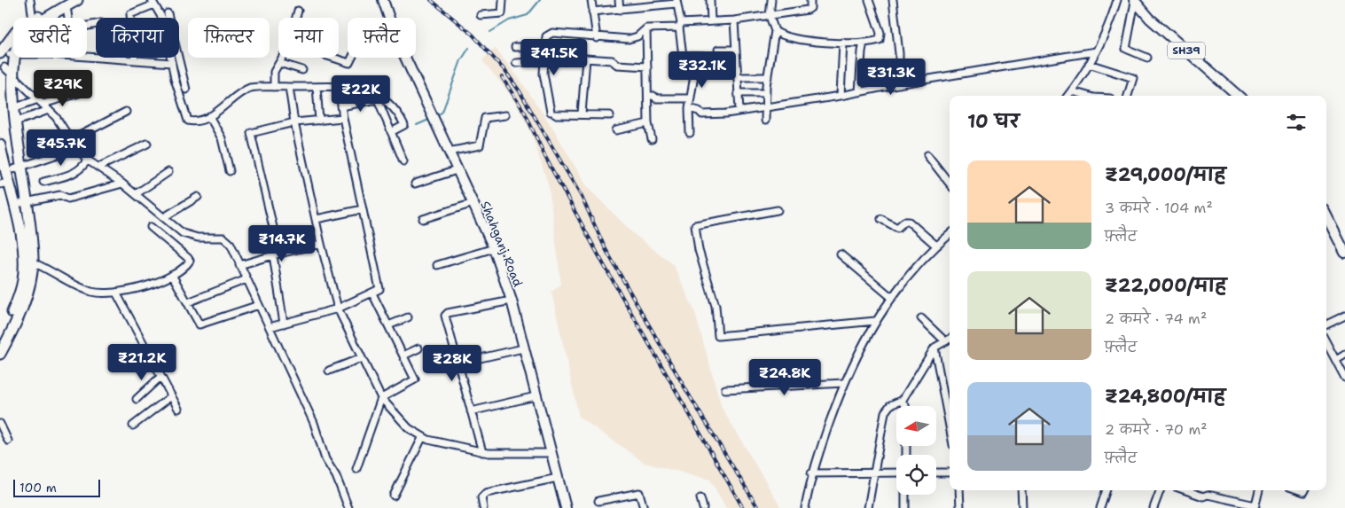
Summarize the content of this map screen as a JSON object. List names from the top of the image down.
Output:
{
  "streets": {
    "main road": ["SH39", "Shahganj Road"]
  },
  "scale_bar": "100 m",
  "north": "left",
  "page": {
    "chip": [
      "खरीदें",
      "किराया",
      "फ़िल्टर",
      "नया",
      "फ़्लैट"
    ],
    "price": [
      "₹41.5K",
      "₹32.1K",
      "₹31.3K",
      "₹29K",
      "₹22K",
      "₹45.7K",
      "₹14.7K",
      "₹21.2K",
      "₹28K",
      "₹24.8K"
    ],
    "heading": "10 घर",
    "list": [
      {
        "name": "₹29,000/माह",
        "note": "3 कमरे · 104 m² · फ़्लैट"
      },
      {
        "name": "₹22,000/माह",
        "note": "2 कमरे · 74 m² · फ़्लैट"
      },
      {
        "name": "₹24,800/माह",
        "note": "2 कमरे · 70 m² · फ़्लैट"
      }
    ],
    "scale": "100 m"
  }
}
